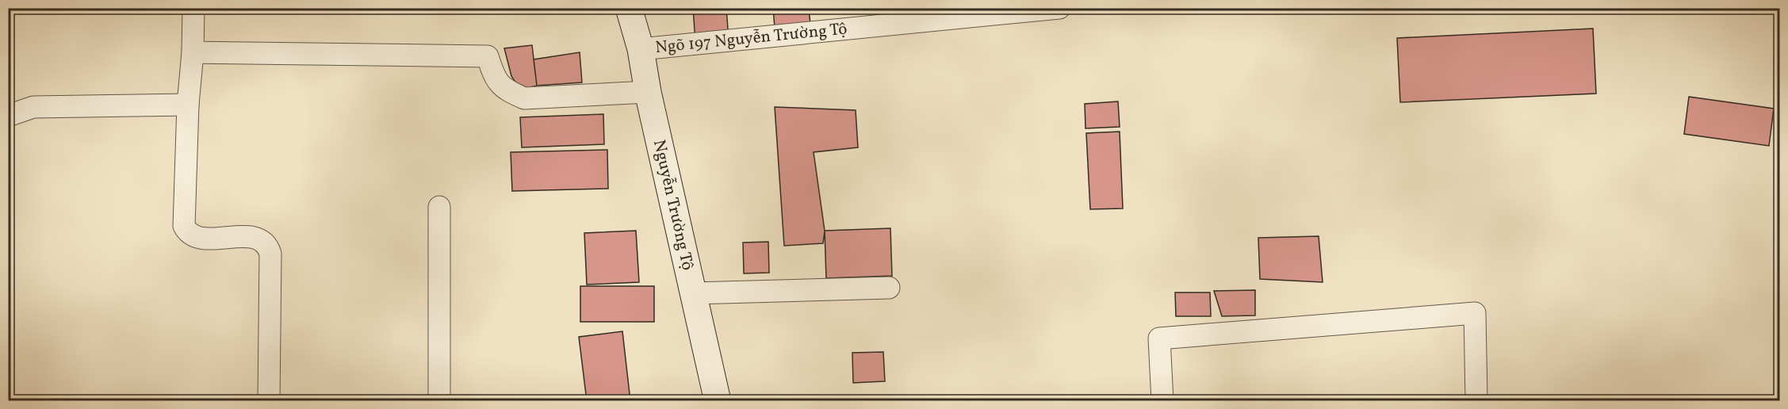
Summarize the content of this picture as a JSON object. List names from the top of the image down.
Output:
{
  "streets": {
    "main road": ["Nguyễn Trường Tộ"],
    "street": ["Ngõ 197 Nguyễn Trường Tộ"]
  },
  "crossings": [
    ["Ngõ 197 Nguyễn Trường Tộ", "Nguyễn Trường Tộ"]
  ]
}
